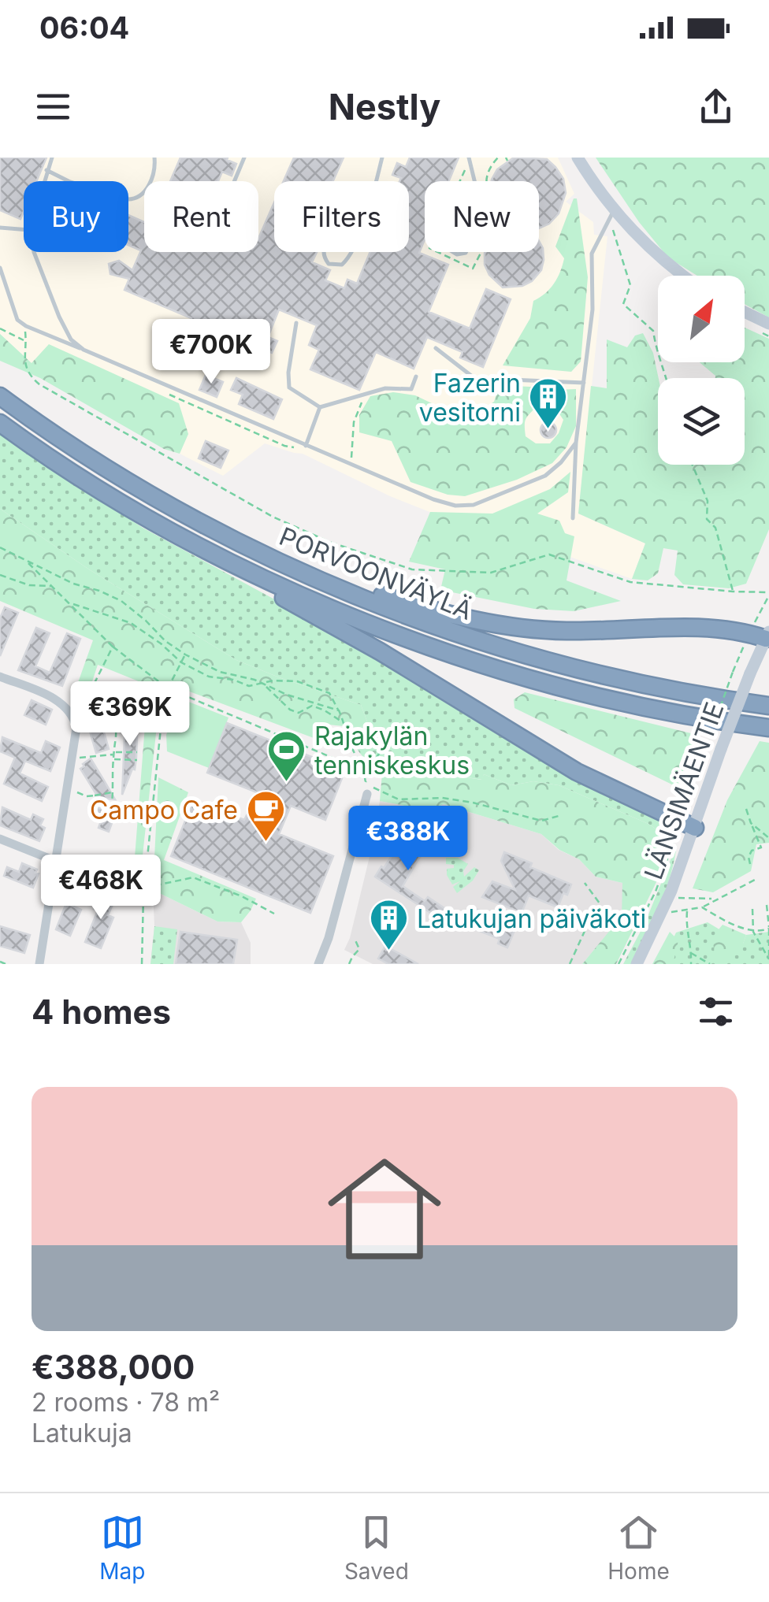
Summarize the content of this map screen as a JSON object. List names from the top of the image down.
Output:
{
  "streets": {
    "highway": ["PORVOONVÄYLÄ"],
    "main road": ["LÄNSIMÄENTIE"]
  },
  "places": {
    "building": ["Fazerin vesitorni", "Latukujan päiväkoti"],
    "sports": ["Rajakylän tenniskeskus"],
    "cafe": ["Campo Cafe"]
  },
  "north": "top right",
  "page": {
    "status": "06:04",
    "header": "Nestly",
    "chip": [
      "Buy",
      "Rent",
      "Filters",
      "New"
    ],
    "price": [
      "€700K",
      "€369K",
      "€388K",
      "€468K"
    ],
    "heading": "4 homes",
    "list": [
      {
        "name": "€388,000",
        "note": "2 rooms · 78 m² · Latukuja"
      }
    ],
    "tabs": ["Map", "Saved", "Home"]
  }
}
